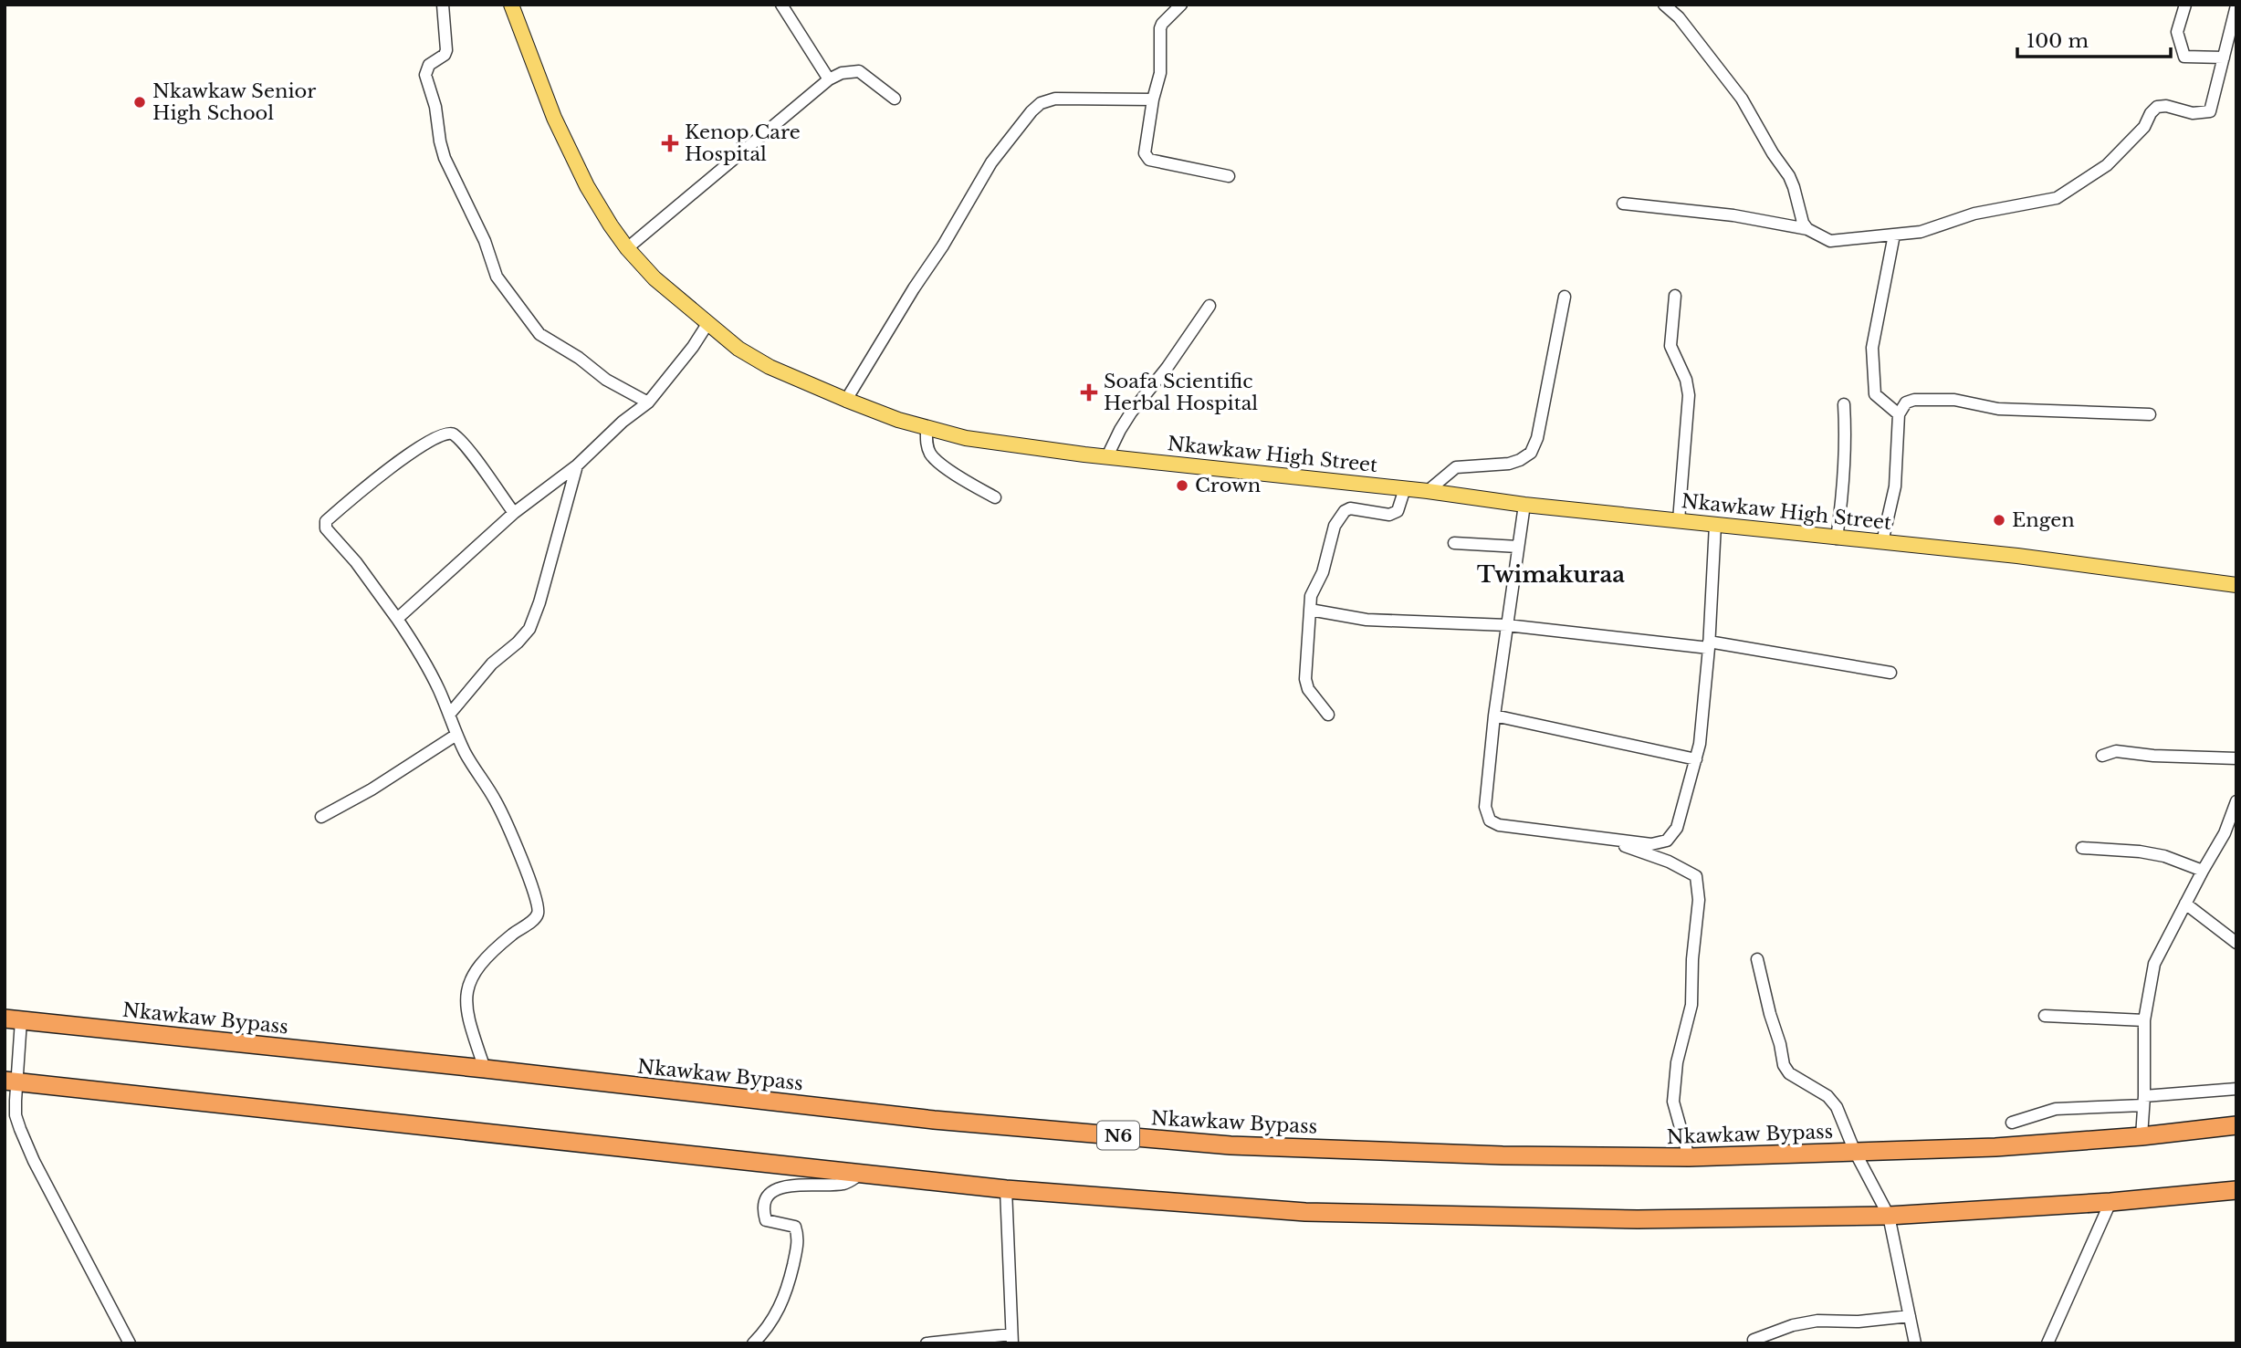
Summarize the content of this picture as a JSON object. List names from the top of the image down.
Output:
{
  "streets": {
    "highway": ["Nkawkaw Bypass", "N6"],
    "main road": ["Nkawkaw High Street"]
  },
  "districts": ["Twimakuraa"],
  "places": {
    "other": ["Nkawkaw Senior High School", "Crown", "Engen"],
    "health": ["Kenop Care Hospital", "Soafa Scientific Herbal Hospital"]
  },
  "scale_bar": "100 m"
}
